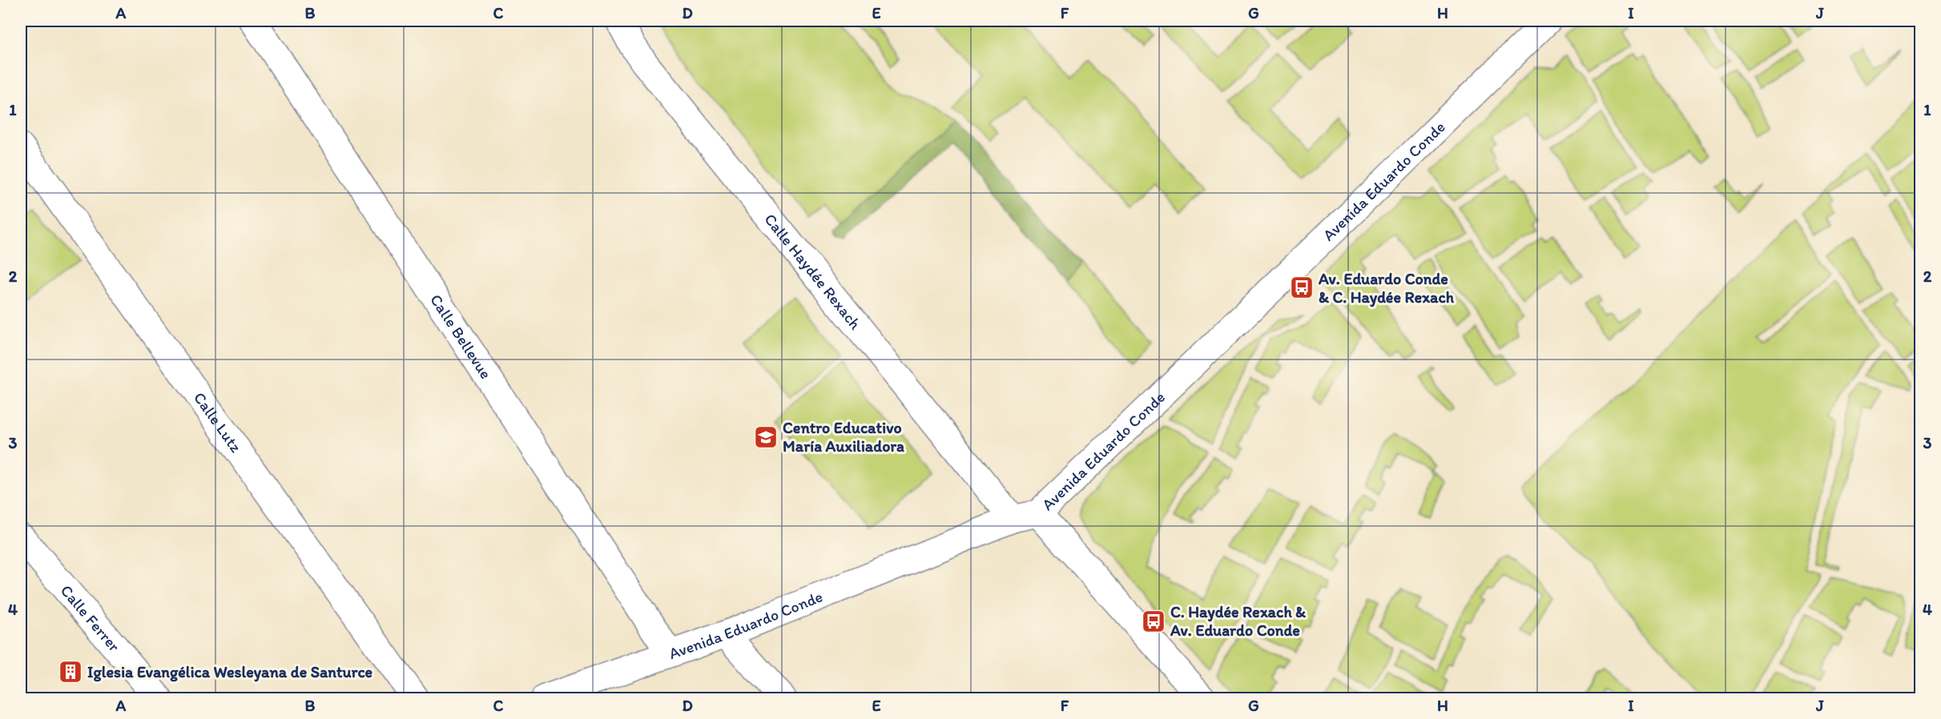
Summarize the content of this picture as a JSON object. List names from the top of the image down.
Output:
{
  "streets": {
    "street": [
      "Avenida Eduardo Conde",
      "Calle Haydée Rexach",
      "Calle Bellevue",
      "Calle Lutz",
      "Calle Ferrer"
    ]
  },
  "crossings": [
    ["Avenida Eduardo Conde", "Calle Haydée Rexach"],
    ["Avenida Eduardo Conde", "Calle Bellevue"]
  ],
  "places": {
    "bus stop": ["Av. Eduardo Conde & C. Haydée Rexach", "C. Haydée Rexach & Av. Eduardo Conde"],
    "school or university": ["Centro Educativo María Auxiliadora"],
    "building": ["Iglesia Evangélica Wesleyana de Santurce"]
  },
  "grid": {
    "columns": [
      "A",
      "B",
      "C",
      "D",
      "E",
      "F",
      "G",
      "H",
      "I",
      "J"
    ],
    "rows": [
      "1",
      "2",
      "3",
      "4"
    ]
  }
}
